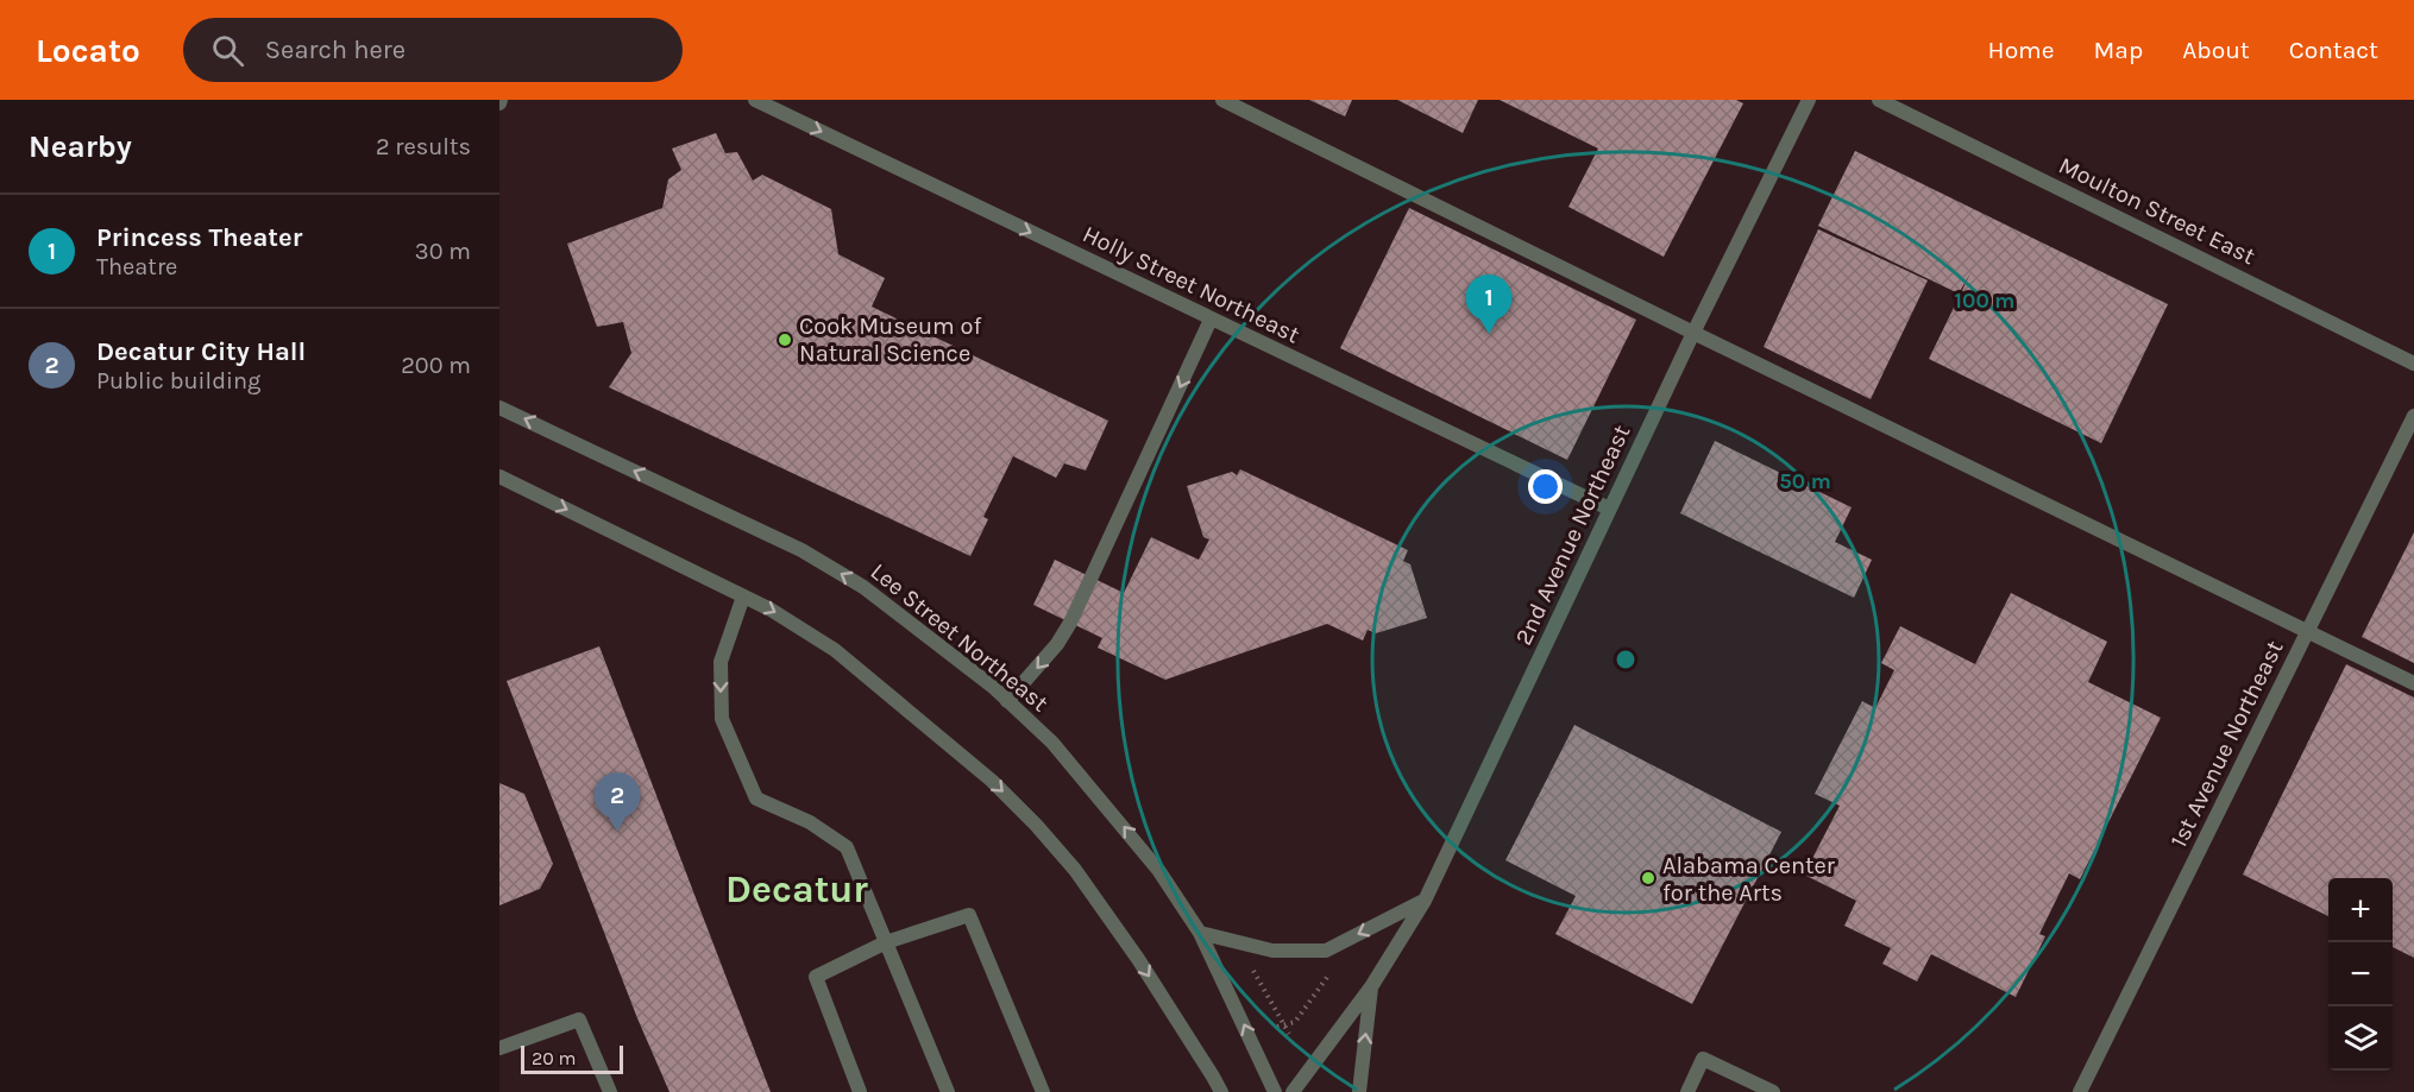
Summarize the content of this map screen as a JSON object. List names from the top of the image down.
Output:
{
  "streets": {
    "street": [
      "Moulton Street East",
      "Holly Street Northeast",
      "2nd Avenue Northeast",
      "Lee Street Northeast",
      "1st Avenue Northeast"
    ]
  },
  "crossings": [
    ["Holly Street Northeast", "2nd Avenue Northeast"]
  ],
  "one_way": ["Holly Street Northeast"],
  "districts": ["Decatur"],
  "places": ["Cook Museum of Natural Science", "Alabama Center for the Arts"],
  "scale_bar": "20 m",
  "page": {
    "header": "Locato",
    "search": "Search here",
    "nav": [
      "Home",
      "Map",
      "About",
      "Contact"
    ],
    "heading": ["Nearby", "2 results"],
    "list": [
      {
        "mark": "1",
        "name": "Princess Theater",
        "note": "Theatre",
        "value": "30 m"
      },
      {
        "mark": "2",
        "name": "Decatur City Hall",
        "note": "Public building",
        "value": "200 m"
      }
    ],
    "pins": ["1", "2"],
    "map_buttons": ["+", "−"],
    "scale": "20 m"
  },
  "rings": ["100 m", "50 m"]
}
